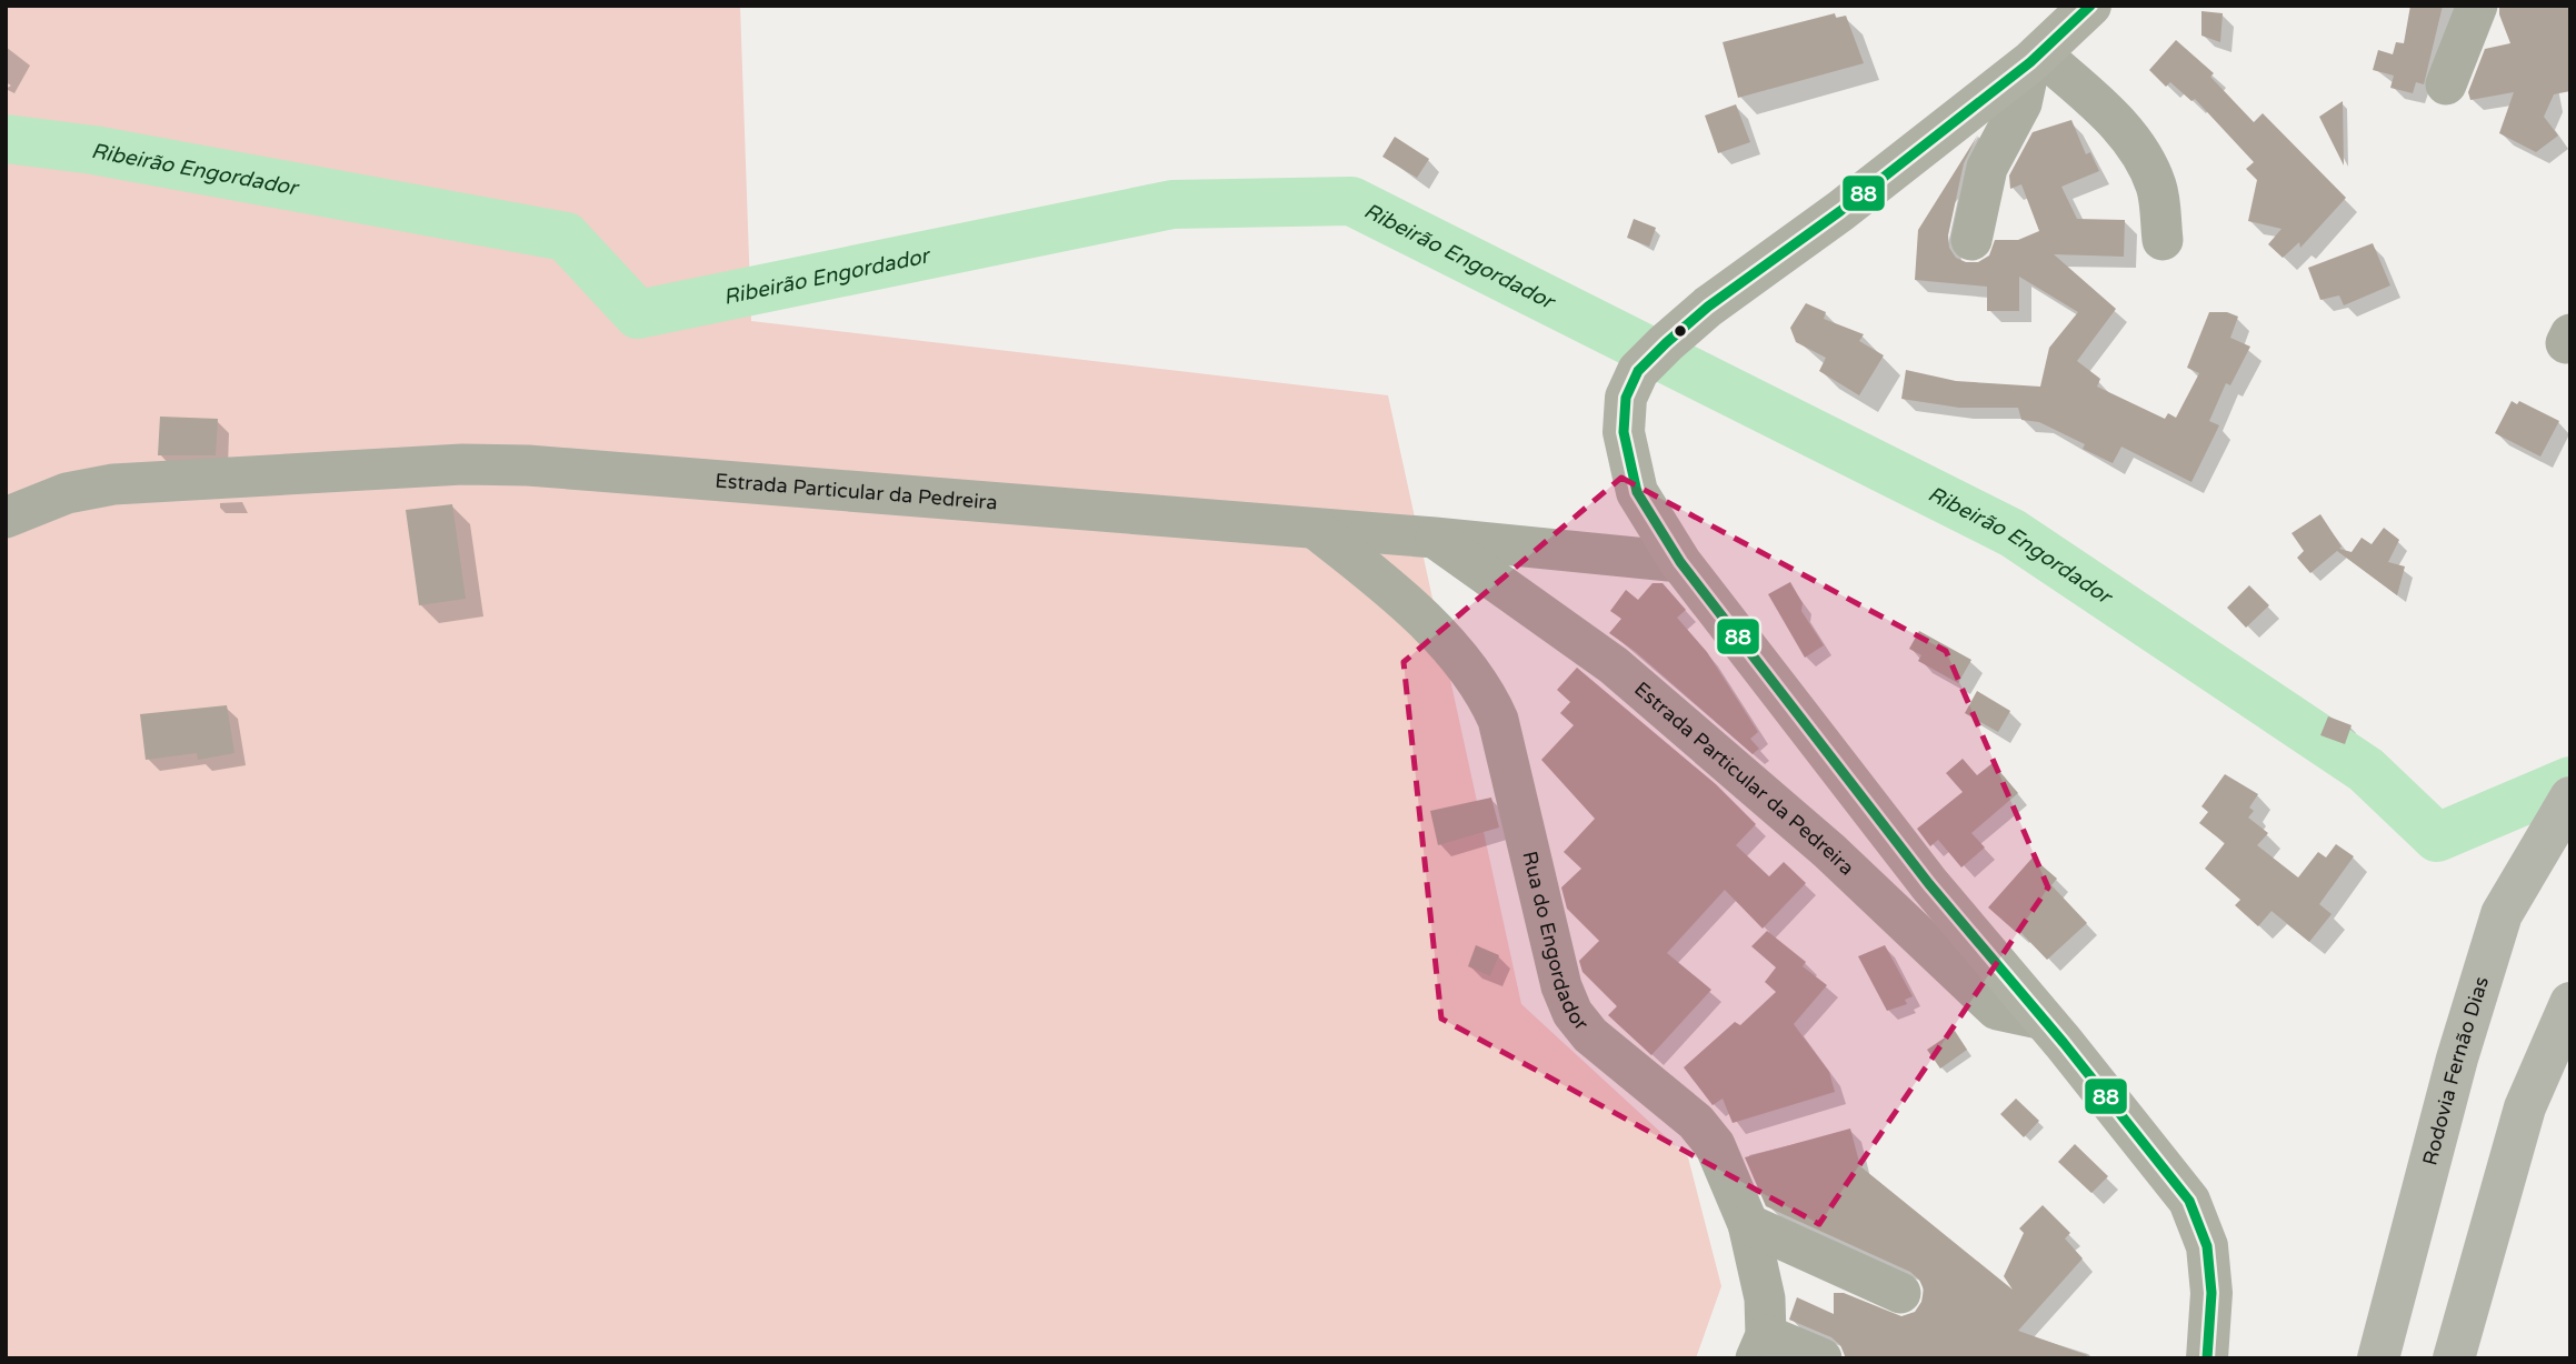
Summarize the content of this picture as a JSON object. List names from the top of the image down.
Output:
{
  "streets": {
    "highway": ["Rodovia Fernão Dias"],
    "street": ["Estrada Particular da Pedreira", "Rua do Engordador"]
  },
  "crossings": [
    ["Estrada Particular da Pedreira", "Rua do Engordador"]
  ],
  "water": ["Ribeirão Engordador"],
  "lines": ["transit line 88"]
}
